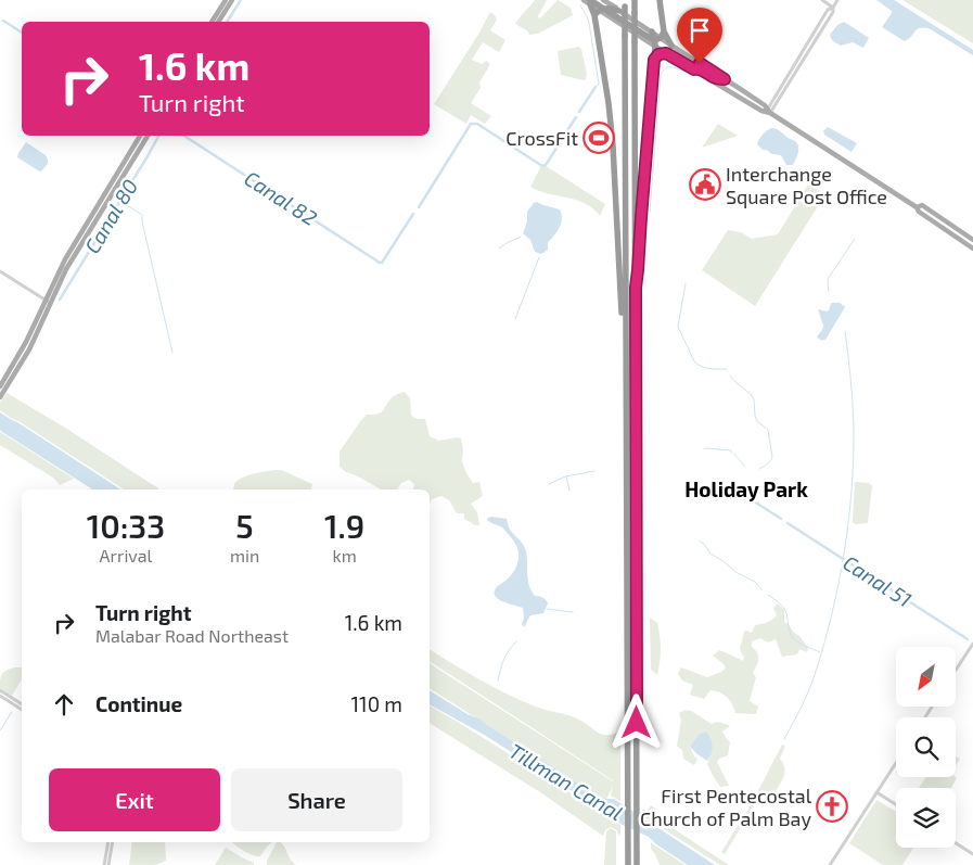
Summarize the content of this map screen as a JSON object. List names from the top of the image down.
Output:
{
  "districts": ["Holiday Park"],
  "water": [
    "Canal 82",
    "Canal 80",
    "Canal 51",
    "Tillman Canal"
  ],
  "places": {
    "sports": ["CrossFit"],
    "public building": ["Interchange Square Post Office"],
    "church": ["First Pentecostal Church of Palm Bay"]
  },
  "north": "bottom left",
  "page": {
    "turn": ["1.6 km", "Turn right"],
    "eta": [
      "10:33",
      "Arrival",
      "5",
      "min",
      "1.9",
      "km"
    ],
    "list": [
      {
        "name": "Turn right",
        "note": "Malabar Road Northeast",
        "value": "1.6 km"
      },
      {
        "name": "Continue",
        "value": "110 m"
      }
    ],
    "buttons": ["Exit", "Share"]
  }
}
